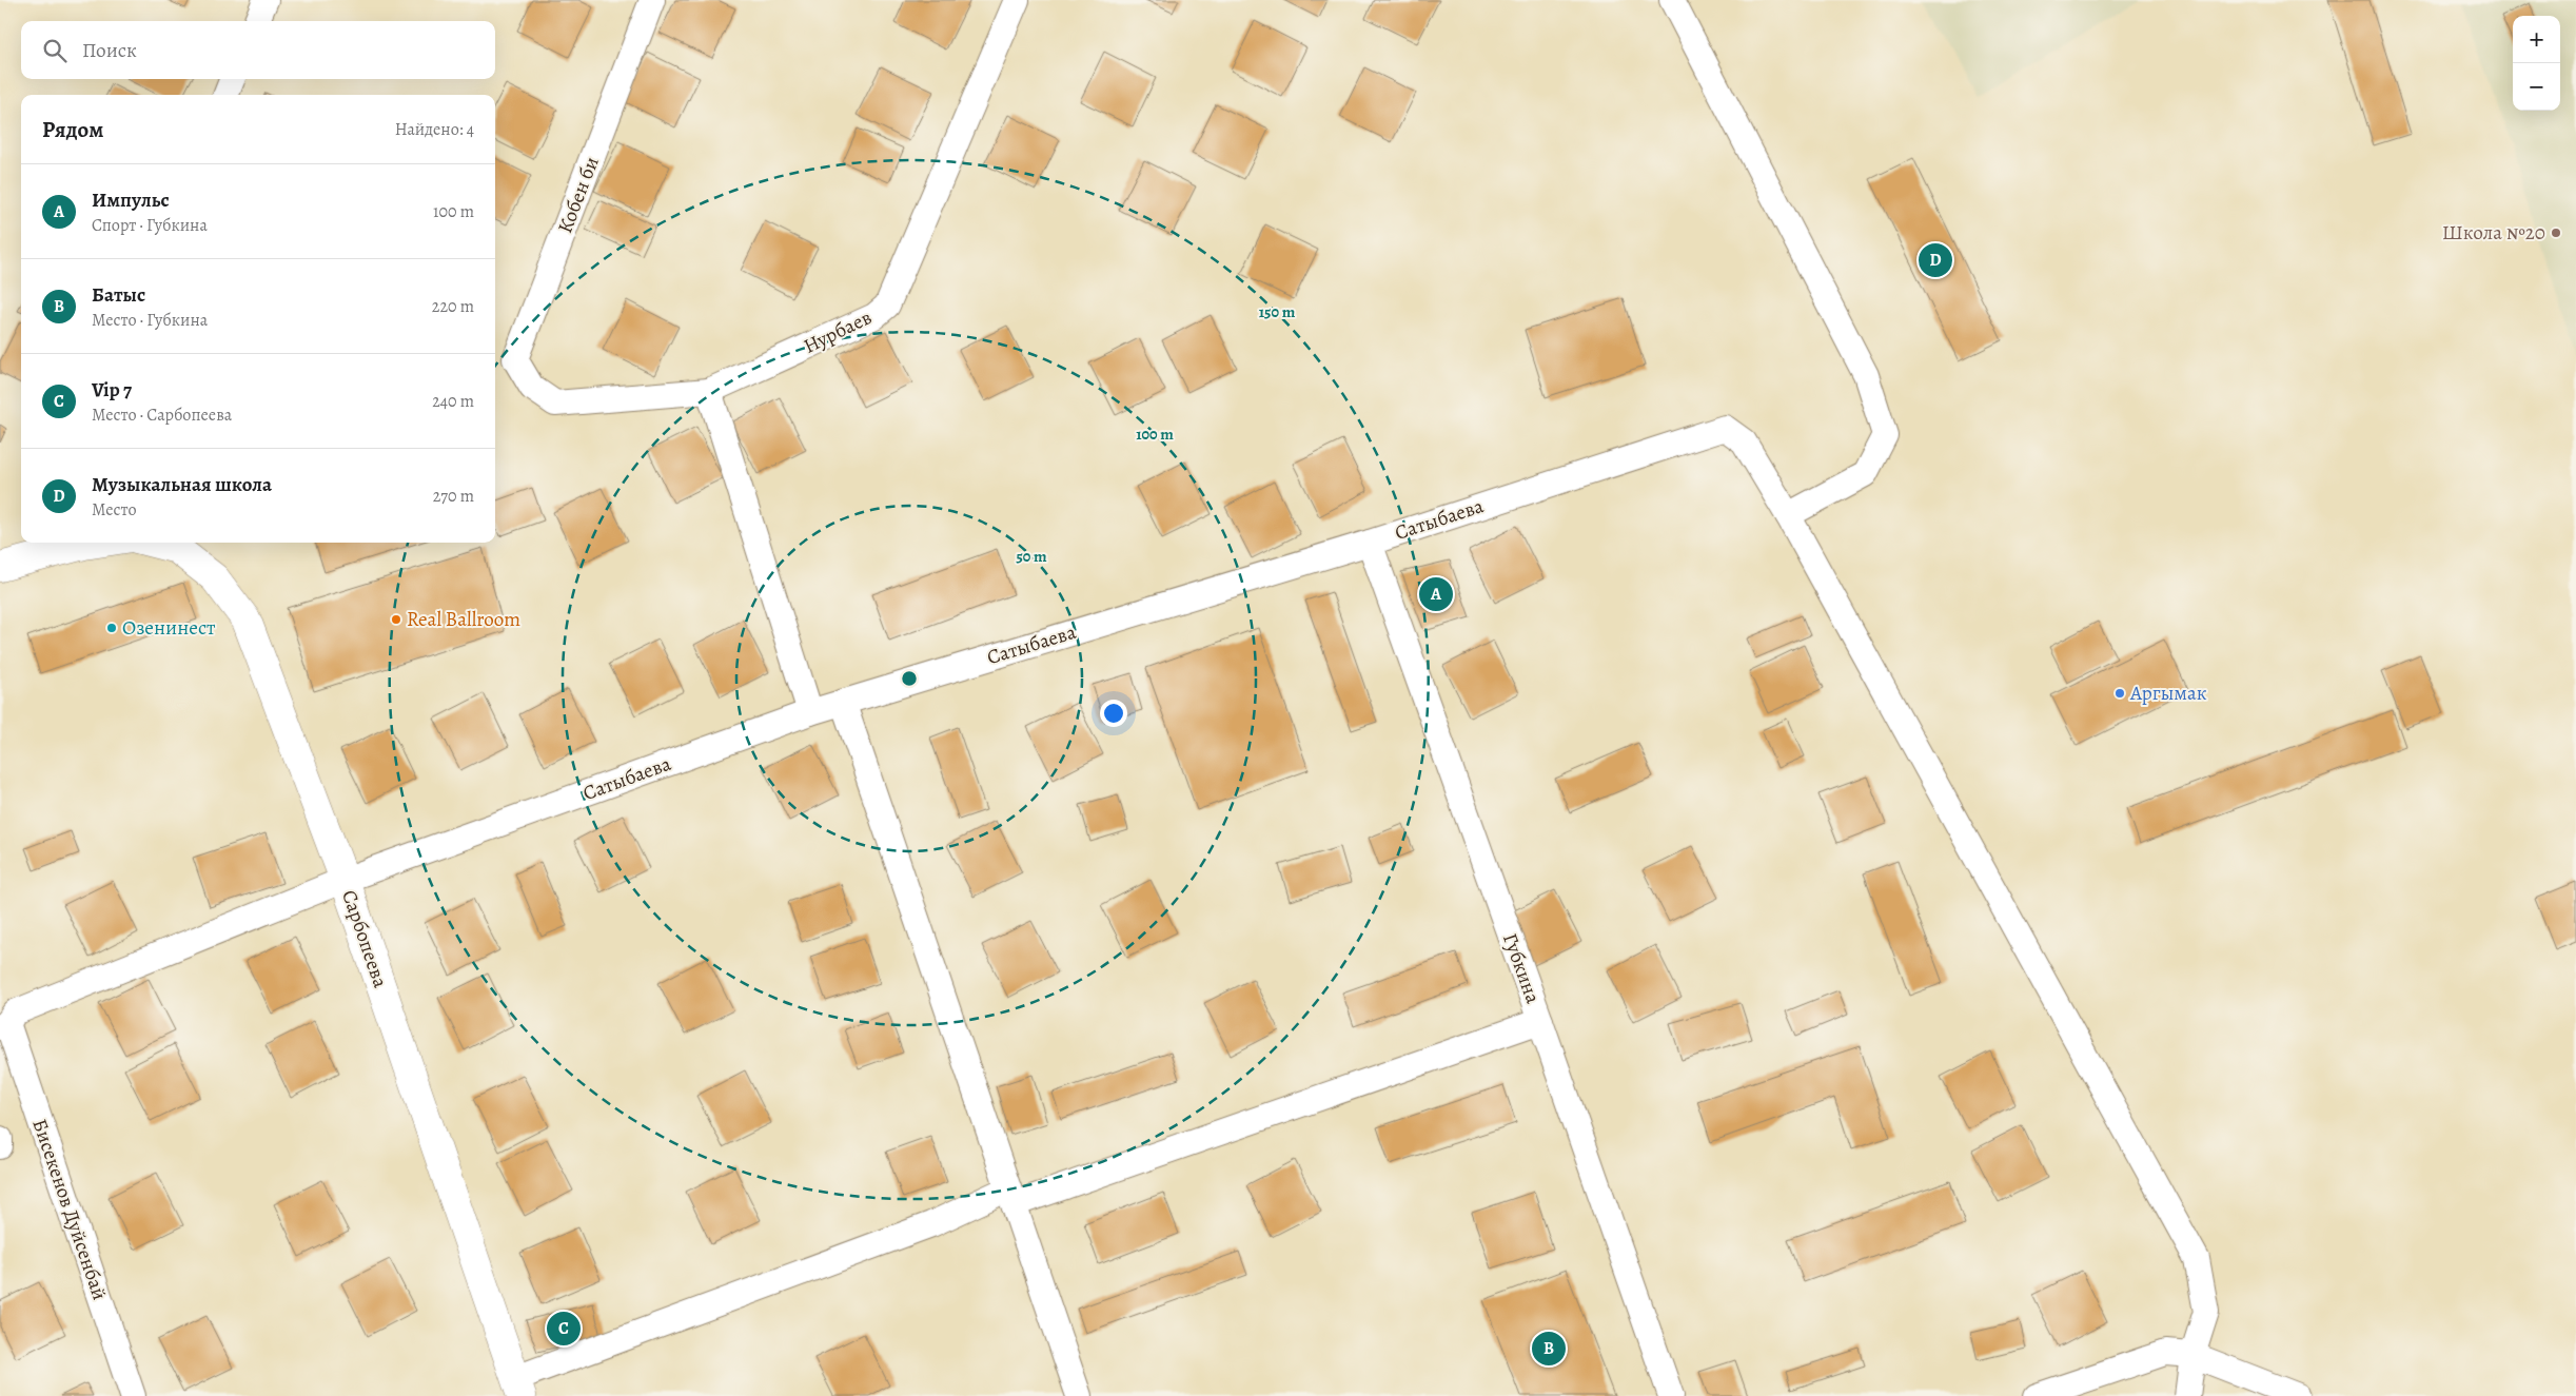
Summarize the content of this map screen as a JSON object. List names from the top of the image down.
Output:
{
  "streets": {
    "street": [
      "Кобен би",
      "Нурбаев",
      "Сатыбаева",
      "Сарбопеева",
      "Губкина",
      "Бисекенов Дуйсенбай"
    ]
  },
  "crossings": [
    ["Кобен би", "Нурбаев"],
    ["Сатыбаева", "Сарбопеева"],
    ["Сатыбаева", "Губкина"],
    ["Сатыбаева", "Бисекенов Дуйсенбай"]
  ],
  "places": [
    "Школа №20",
    "Real Ballroom",
    "Озенинест",
    "Аргымак"
  ],
  "page": {
    "map_buttons": ["+", "−"],
    "search": "Поиск",
    "heading": ["Рядом", "Найдено: 4"],
    "list": [
      {
        "mark": "A",
        "name": "Импульс",
        "note": "Спорт · Губкина",
        "value": "100 m"
      },
      {
        "mark": "B",
        "name": "Батыс",
        "note": "Место · Губкина",
        "value": "220 m"
      },
      {
        "mark": "C",
        "name": "Vip 7",
        "note": "Место · Сарбопеева",
        "value": "240 m"
      },
      {
        "mark": "D",
        "name": "Музыкальная школа",
        "note": "Место",
        "value": "270 m"
      }
    ],
    "pins": [
      "D",
      "A",
      "C",
      "B"
    ]
  },
  "rings": ["150 m", "100 m", "50 m"]
}
